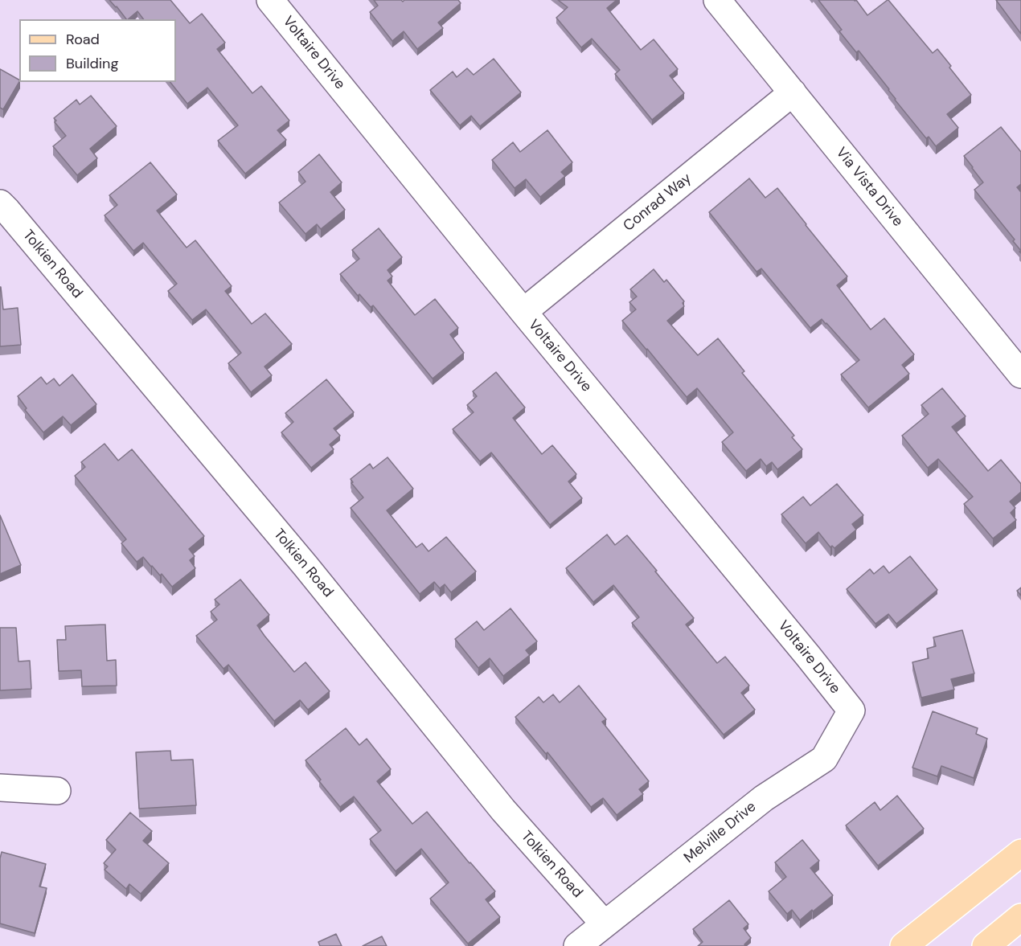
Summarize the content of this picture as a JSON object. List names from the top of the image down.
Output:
{
  "streets": {
    "street": [
      "Voltaire Drive",
      "Via Vista Drive",
      "Conrad Way",
      "Tolkien Road",
      "Melville Drive"
    ]
  },
  "crossings": [
    ["Voltaire Drive", "Conrad Way"],
    ["Voltaire Drive", "Melville Drive"],
    ["Via Vista Drive", "Conrad Way"],
    ["Tolkien Road", "Melville Drive"]
  ],
  "legend": ["Road", "Building"]
}
